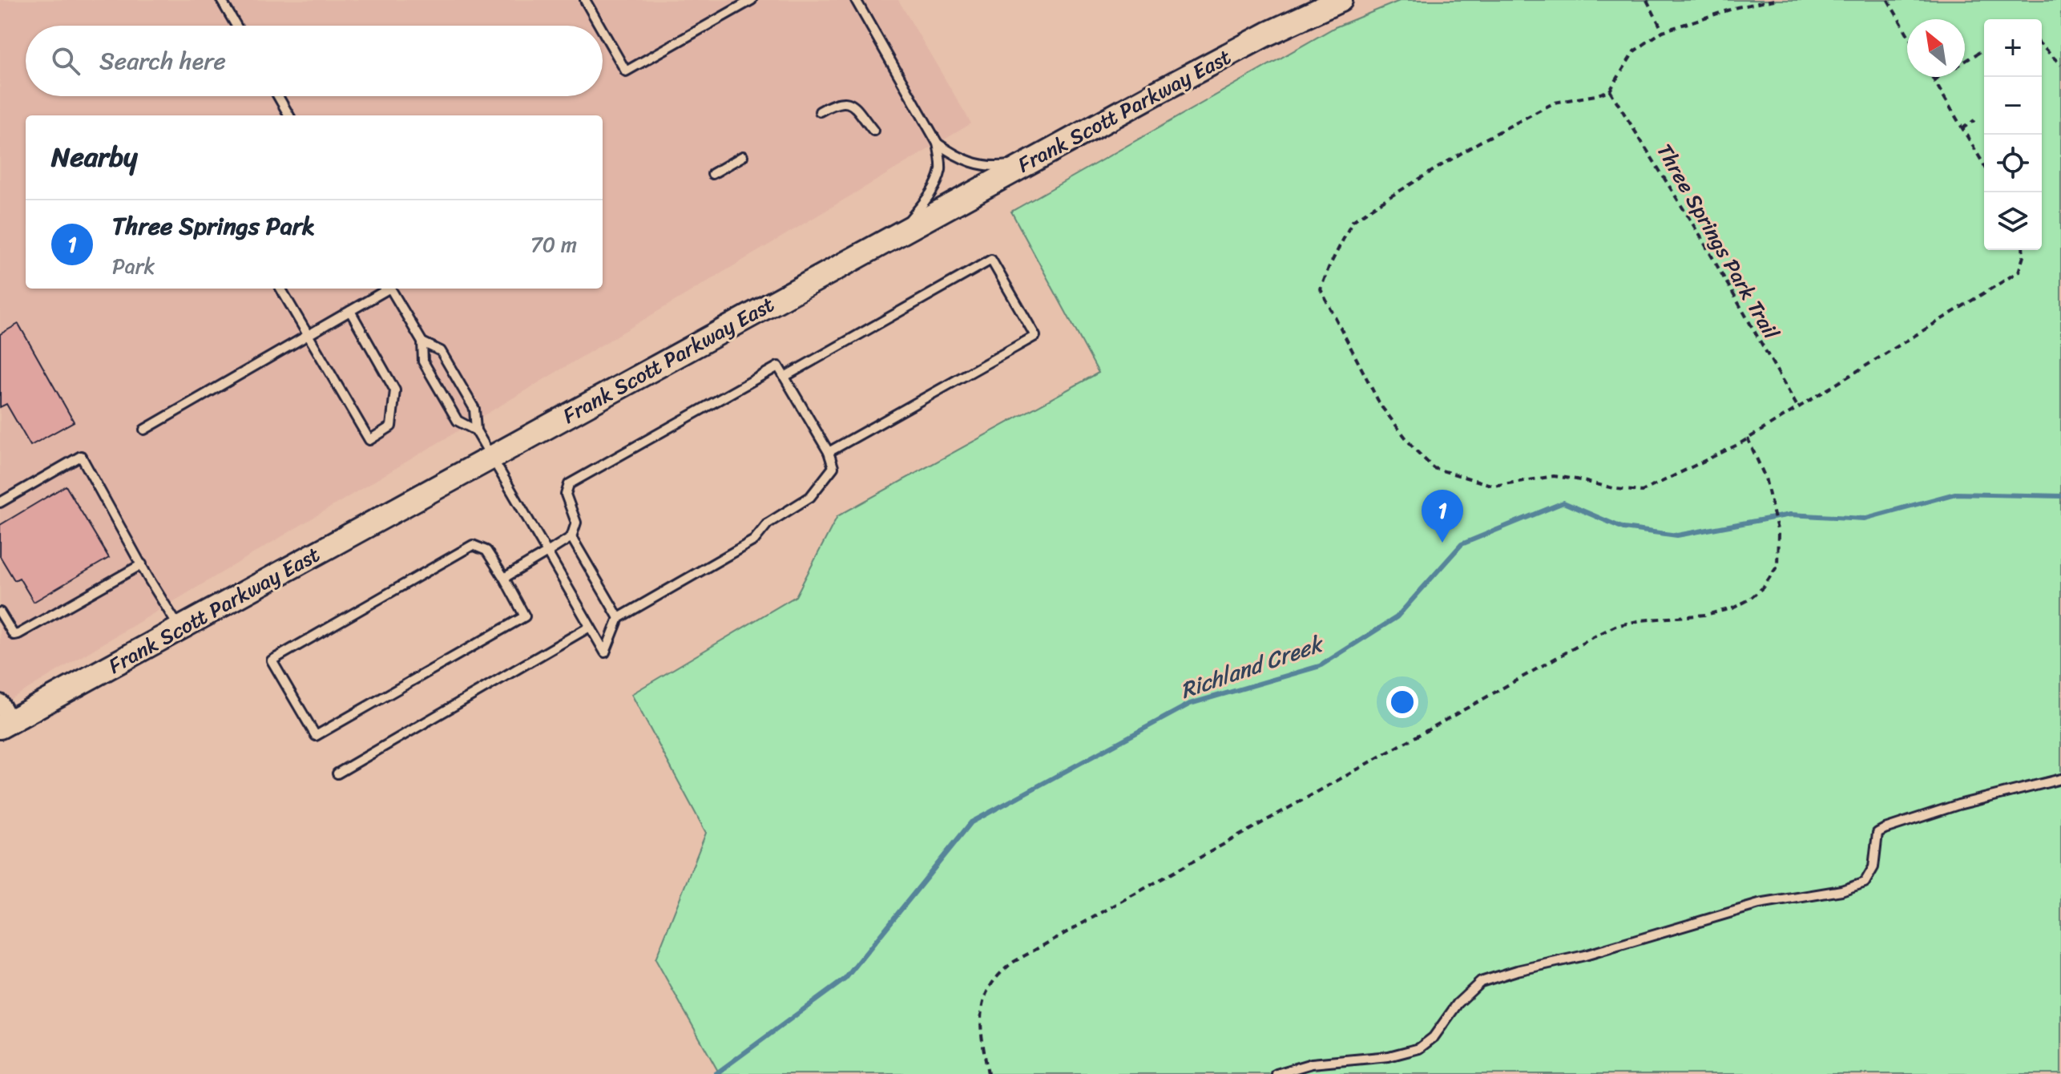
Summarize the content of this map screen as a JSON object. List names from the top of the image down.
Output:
{
  "streets": {
    "main road": ["Frank Scott Parkway East"],
    "path": ["Three Springs Park Trail"]
  },
  "water": ["Richland Creek"],
  "north": "top left",
  "page": {
    "map_buttons": ["+", "−"],
    "search": "Search here",
    "heading": "Nearby",
    "list": [
      {
        "mark": "1",
        "name": "Three Springs Park",
        "note": "Park",
        "value": "70 m"
      }
    ],
    "pins": "1"
  }
}
